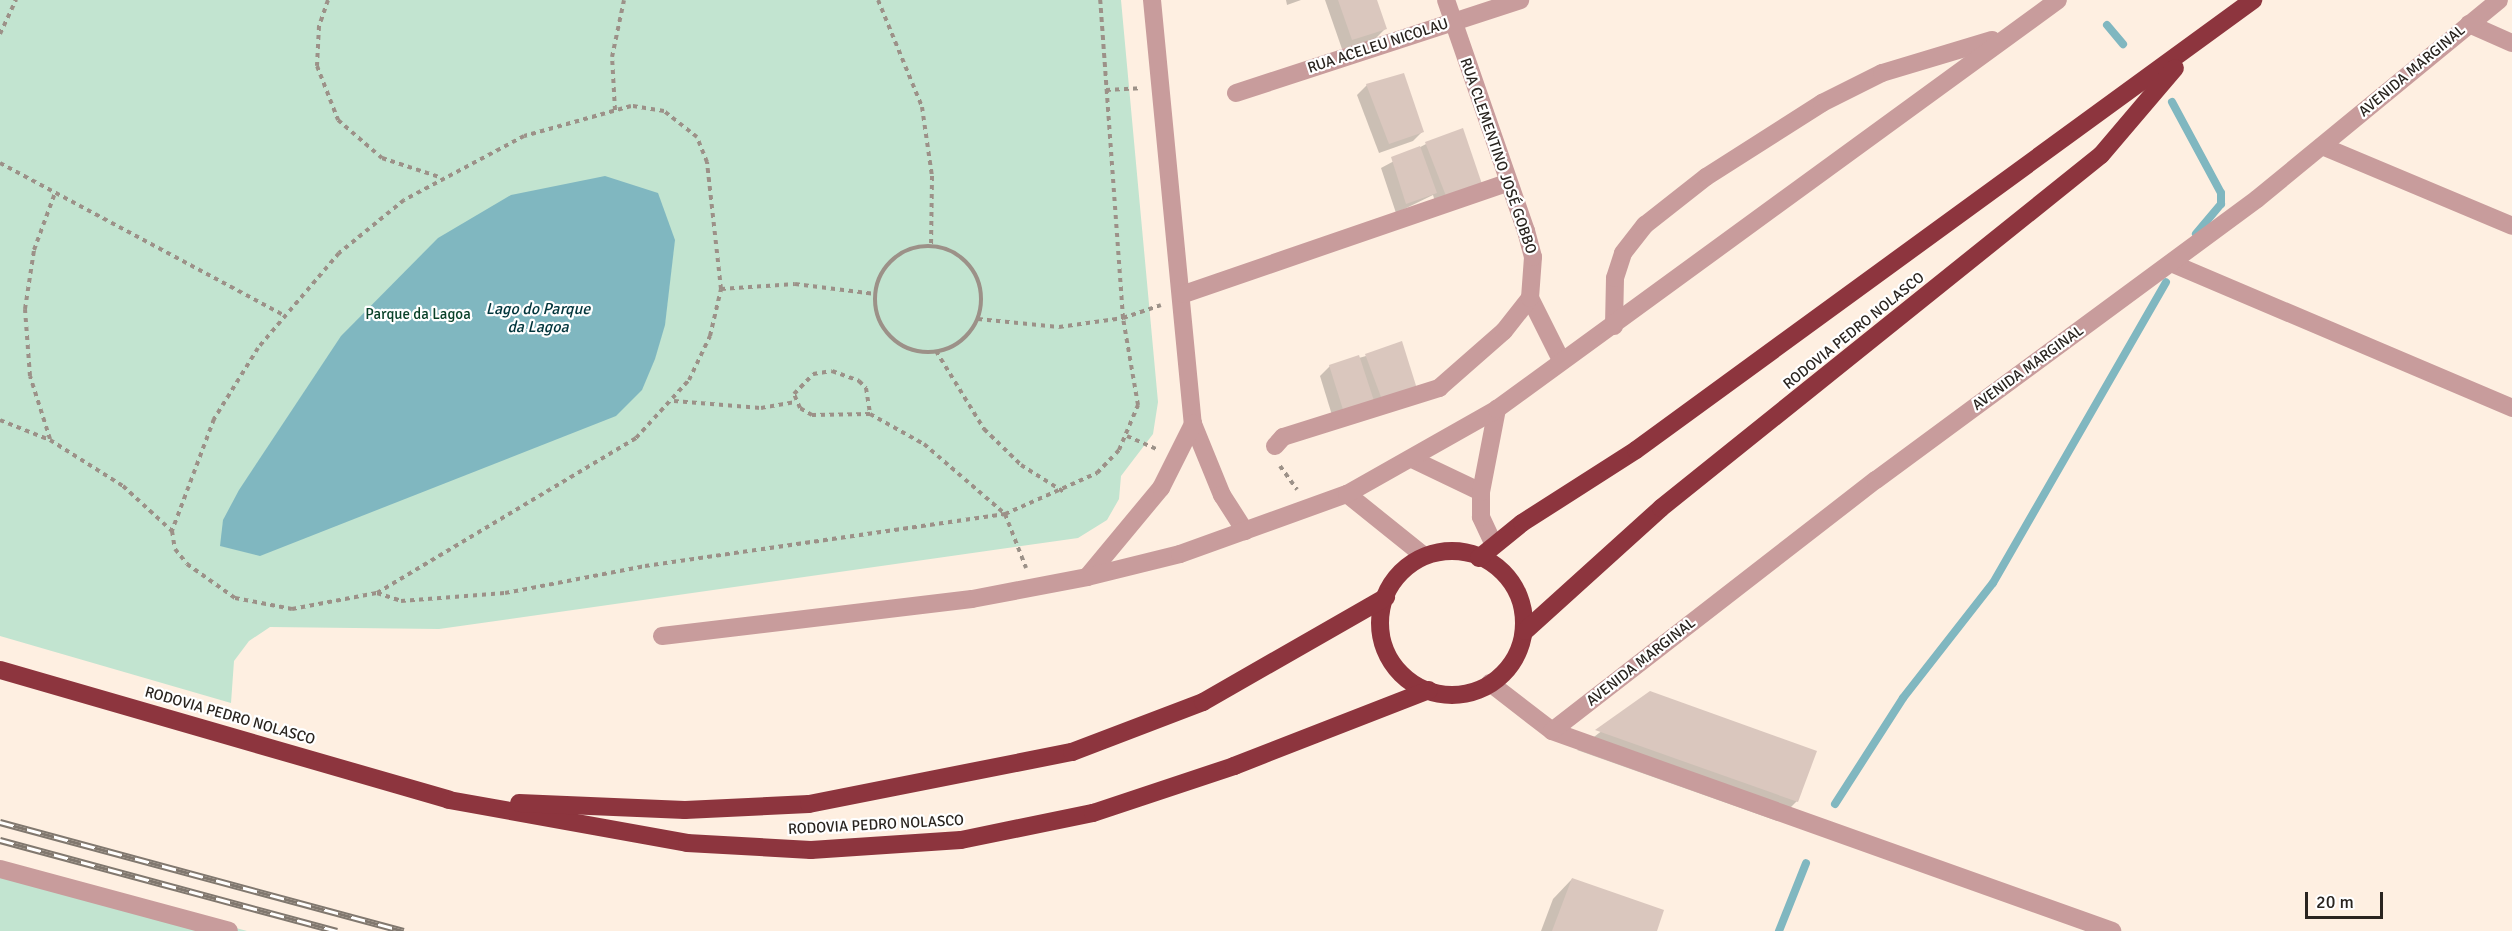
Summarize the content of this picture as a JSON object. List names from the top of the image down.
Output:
{
  "streets": {
    "highway": ["RODOVIA PEDRO NOLASCO"],
    "street": ["RUA ACELEU NICOLAU", "AVENIDA MARGINAL", "RUA CLEMENTINO JOSÉ GOBBO"]
  },
  "crossings": [
    ["RUA ACELEU NICOLAU", "RUA CLEMENTINO JOSÉ GOBBO"]
  ],
  "water": ["Lago do Parque da Lagoa"],
  "parks": ["Parque da Lagoa"],
  "scale_bar": "20 m"
}
